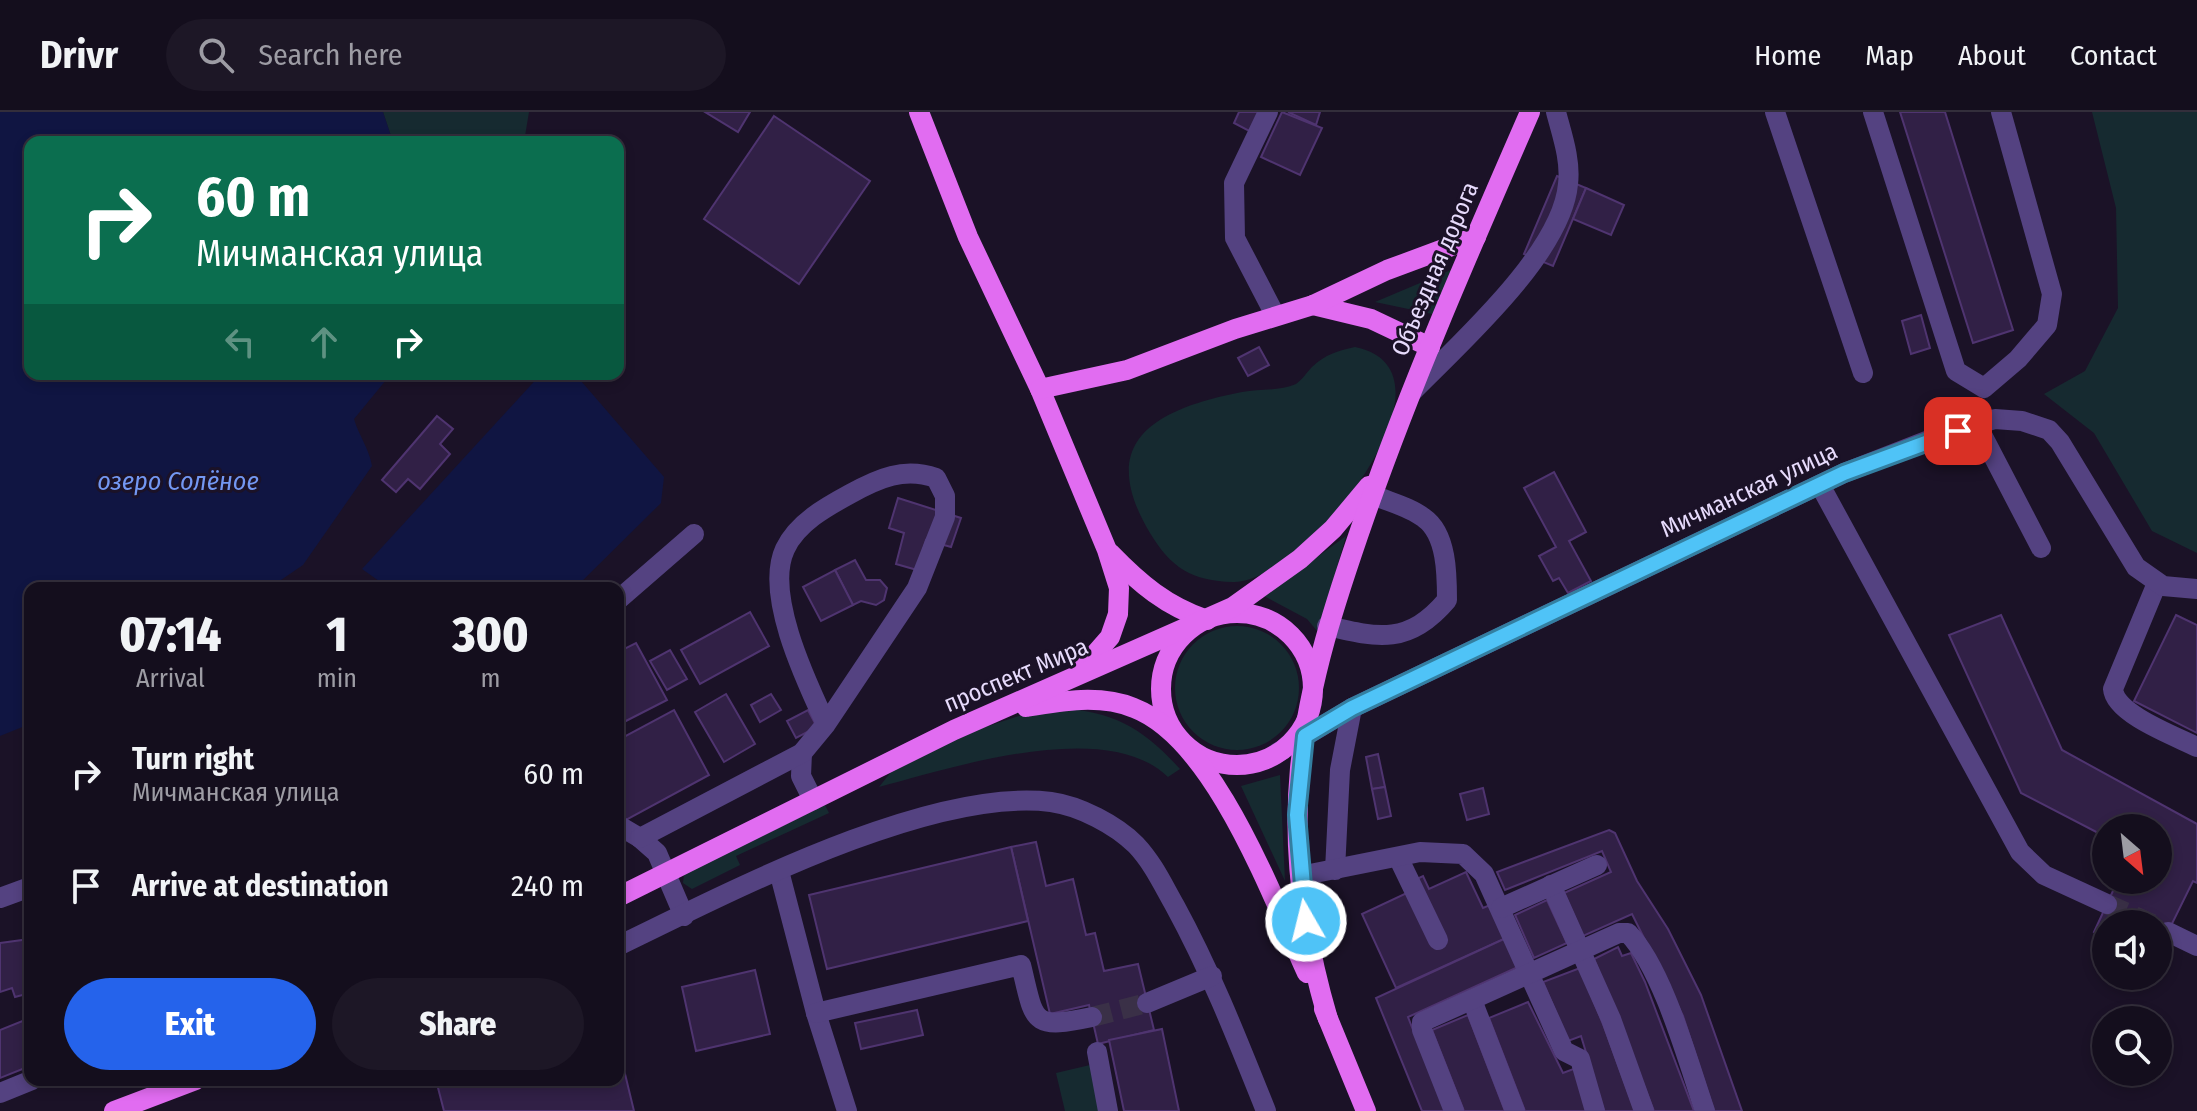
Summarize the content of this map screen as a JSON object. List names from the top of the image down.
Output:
{
  "streets": {
    "main road": ["Объездная дорога", "проспект Мира"],
    "street": ["Мичманская улица"]
  },
  "crossings": [
    ["Объездная дорога", "проспект Мира"],
    ["Мичманская улица", "проспект Мира"]
  ],
  "water": ["озеро Солёное"],
  "north": "bottom right",
  "page": {
    "header": "Drivr",
    "search": "Search here",
    "nav": [
      "Home",
      "Map",
      "About",
      "Contact"
    ],
    "turn": ["60 m", "Мичманская улица"],
    "eta": [
      "07:14",
      "Arrival",
      "1",
      "min",
      "300",
      "m"
    ],
    "list": [
      {
        "name": "Turn right",
        "note": "Мичманская улица",
        "value": "60 m"
      },
      {
        "name": "Arrive at destination",
        "value": "240 m"
      }
    ],
    "buttons": ["Exit", "Share"]
  }
}
